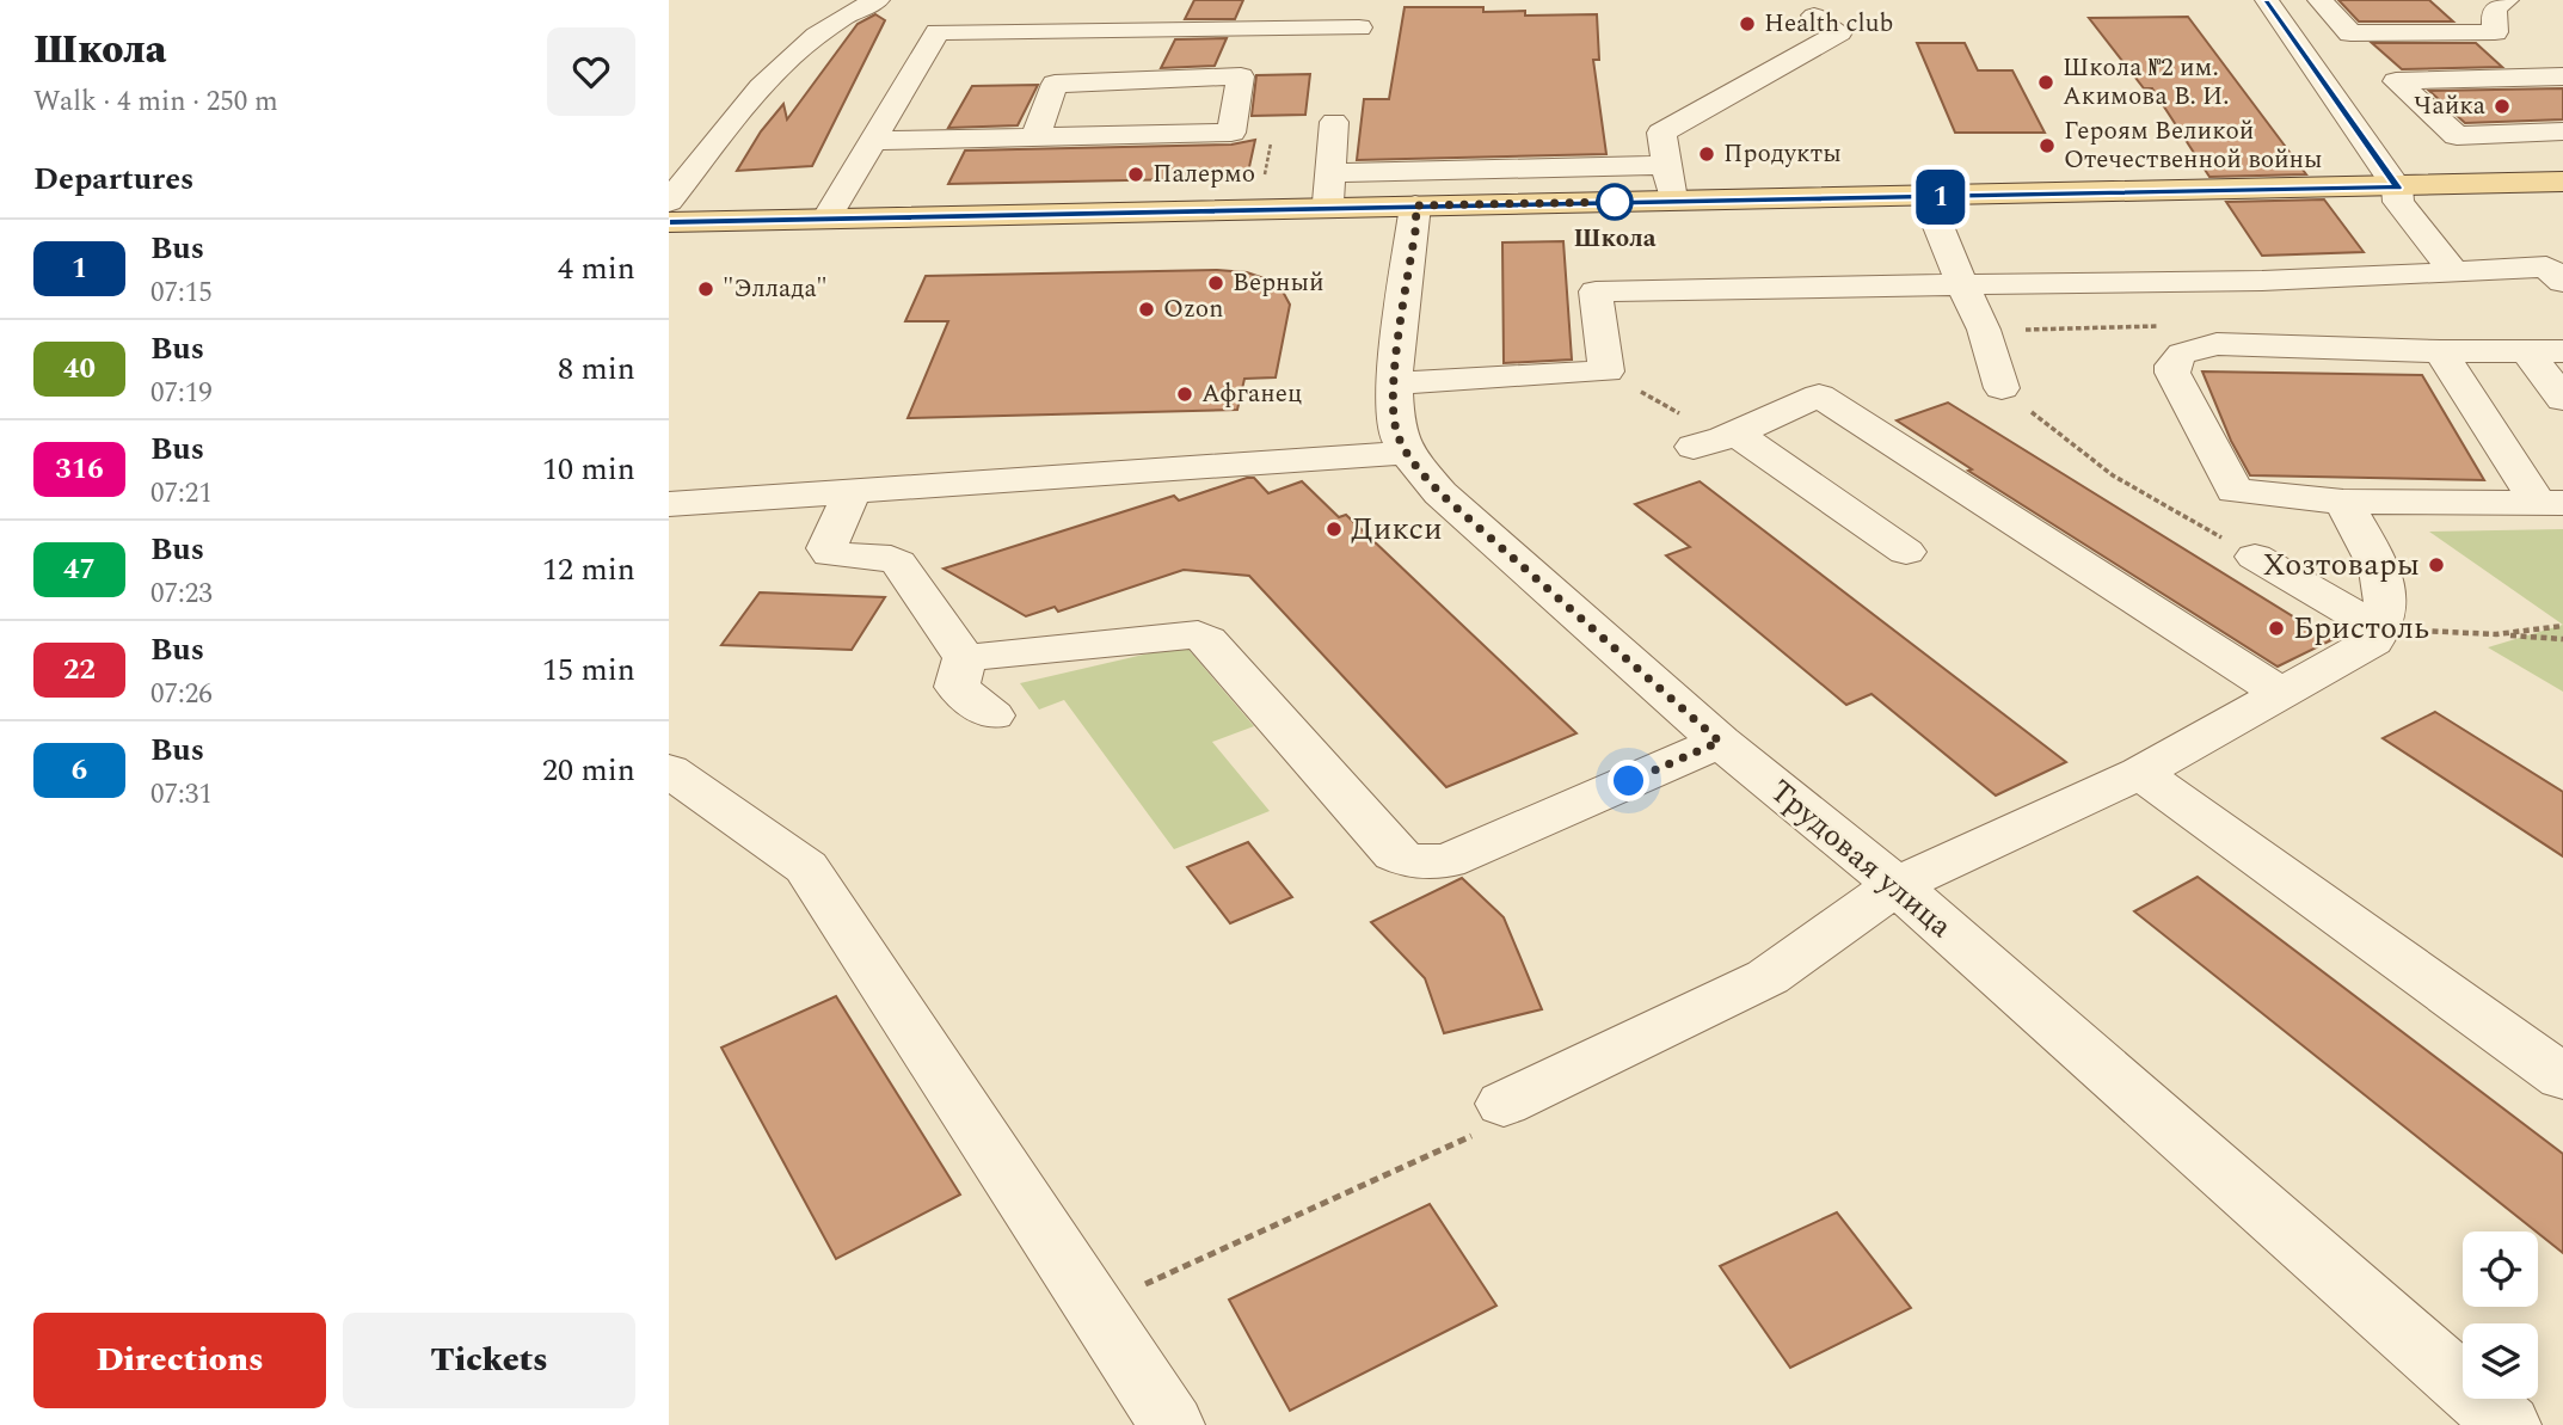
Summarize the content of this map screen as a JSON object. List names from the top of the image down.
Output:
{
  "streets": {
    "street": ["Трудовая улица"]
  },
  "places": [
    "Health club",
    "Школа №2 им. Акимова В. И.",
    "Чайка",
    "Героям Великой Отечественной войны",
    "Продукты",
    "Палермо",
    "Школа",
    "Верный",
    "\"Эллада\"",
    "Ozon",
    "Афганец",
    "Дикси",
    "Хозтовары",
    "Бристоль"
  ],
  "lines": ["bus line 1"],
  "page": {
    "heading": [
      ["Школа", "Walk · 4 min · 250 m"],
      "Departures"
    ],
    "on_map": "1",
    "list": [
      {
        "mark": "1",
        "name": "Bus",
        "note": "07:15",
        "value": "4 min"
      },
      {
        "mark": "40",
        "name": "Bus",
        "note": "07:19",
        "value": "8 min"
      },
      {
        "mark": "316",
        "name": "Bus",
        "note": "07:21",
        "value": "10 min"
      },
      {
        "mark": "47",
        "name": "Bus",
        "note": "07:23",
        "value": "12 min"
      },
      {
        "mark": "22",
        "name": "Bus",
        "note": "07:26",
        "value": "15 min"
      },
      {
        "mark": "6",
        "name": "Bus",
        "note": "07:31",
        "value": "20 min"
      }
    ],
    "buttons": ["Directions", "Tickets"]
  }
}
